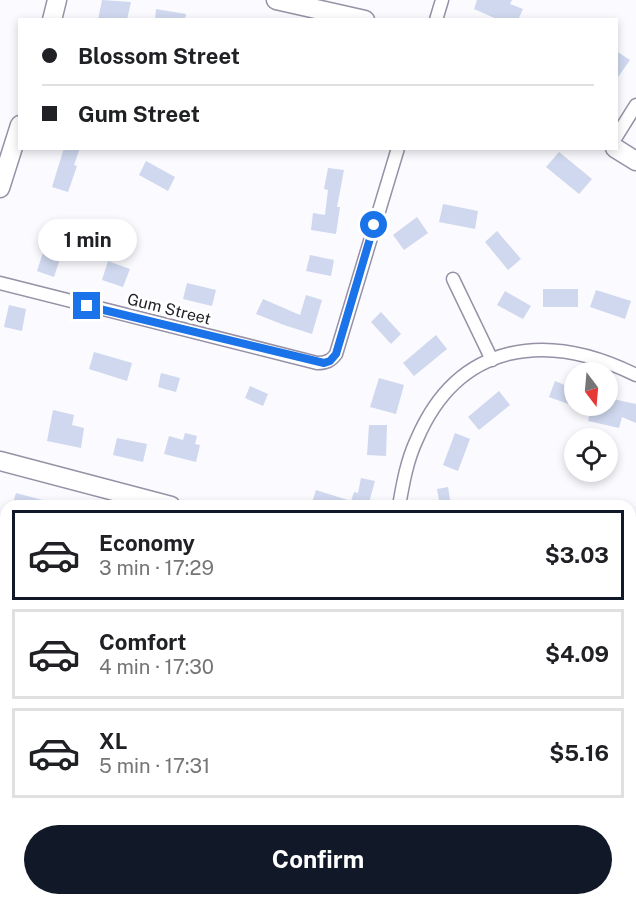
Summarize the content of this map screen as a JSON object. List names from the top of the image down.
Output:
{
  "streets": {
    "street": ["Gum Street"]
  },
  "north": "bottom",
  "page": {
    "banner": ["Blossom Street", "Gum Street"],
    "bubble": "1 min",
    "list": [
      {
        "name": "Economy",
        "note": "3 min · 17:29",
        "value": "$3.03"
      },
      {
        "name": "Comfort",
        "note": "4 min · 17:30",
        "value": "$4.09"
      },
      {
        "name": "XL",
        "note": "5 min · 17:31",
        "value": "$5.16"
      }
    ],
    "buttons": "Confirm"
  }
}
